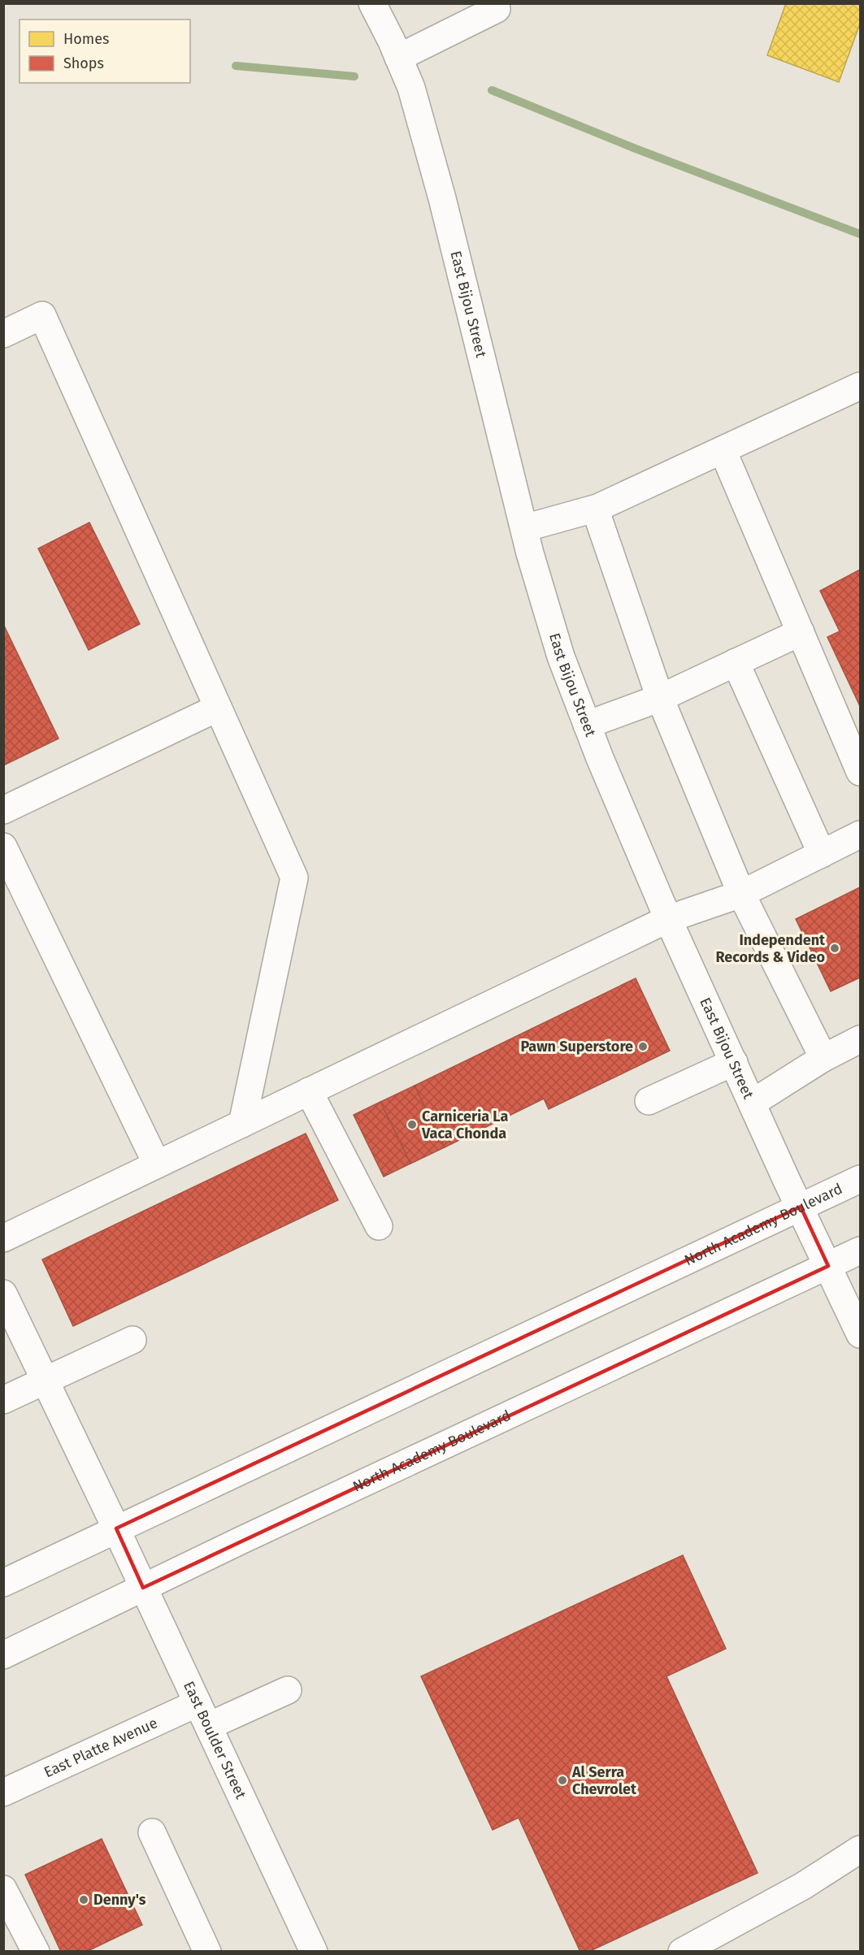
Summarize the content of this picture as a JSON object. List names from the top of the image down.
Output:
{
  "streets": {
    "main road": [
      "East Bijou Street",
      "North Academy Boulevard",
      "East Boulder Street",
      "East Platte Avenue"
    ]
  },
  "crossings": [
    ["East Bijou Street", "North Academy Boulevard"],
    ["North Academy Boulevard", "East Boulder Street"],
    ["East Boulder Street", "East Platte Avenue"]
  ],
  "places": [
    "Independent Records & Video",
    "Pawn Superstore",
    "Carniceria La Vaca Chonda",
    "Al Serra Chevrolet",
    "Denny's"
  ],
  "legend": ["Homes", "Shops"]
}
